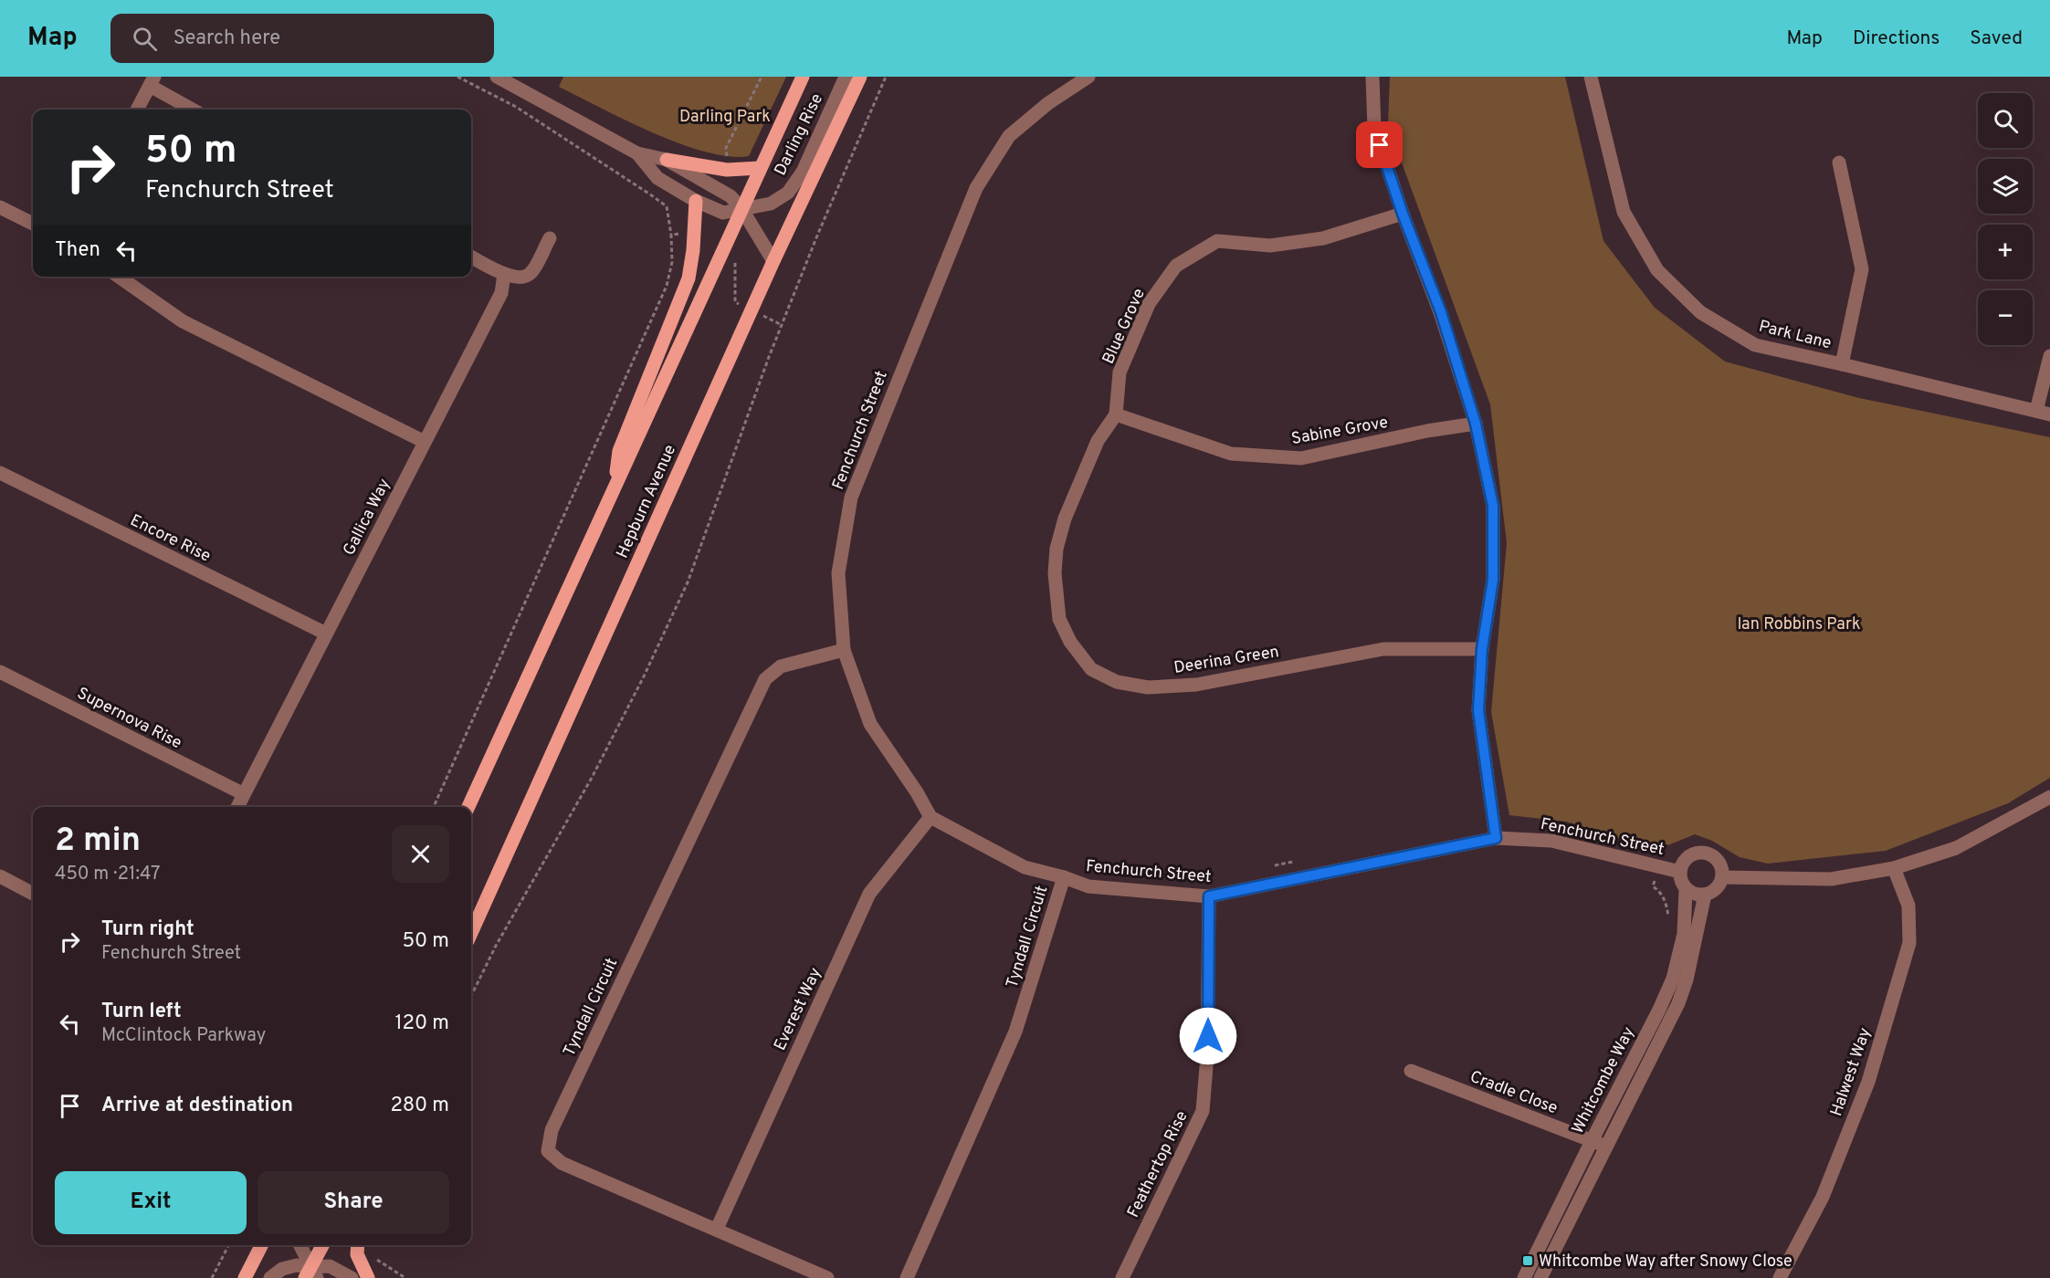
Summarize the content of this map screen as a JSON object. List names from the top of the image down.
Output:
{
  "streets": {
    "main road": ["Hepburn Avenue"],
    "street": [
      "Darling Rise",
      "Blue Grove",
      "Park Lane",
      "Fenchurch Street",
      "Sabine Grove",
      "Gallica Way",
      "Encore Rise",
      "Deerina Green",
      "Supernova Rise",
      "Tyndall Circuit",
      "Everest Way",
      "Halwest Way",
      "Whitcombe Way",
      "Cradle Close",
      "Feathertop Rise"
    ]
  },
  "crossings": [
    ["Darling Rise", "Hepburn Avenue"],
    ["Blue Grove", "Sabine Grove"],
    ["Blue Grove", "Deerina Green"],
    ["Fenchurch Street", "Tyndall Circuit"],
    ["Fenchurch Street", "Everest Way"],
    ["Fenchurch Street", "Whitcombe Way"],
    ["Fenchurch Street", "Feathertop Rise"],
    ["Sabine Grove", "Deerina Green"],
    ["Gallica Way", "Encore Rise"],
    ["Gallica Way", "Supernova Rise"],
    ["Tyndall Circuit", "Everest Way"],
    ["Whitcombe Way", "Cradle Close"]
  ],
  "parks": ["Darling Park", "Ian Robbins Park"],
  "places": {
    "transit": ["Whitcombe Way after Snowy Close"]
  },
  "page": {
    "header": "Map",
    "search": "Search here",
    "nav": ["Map", "Directions", "Saved"],
    "map_buttons": ["+", "−"],
    "turn": ["50 m", "Fenchurch Street"],
    "then": "Then",
    "heading": ["2 min", "450 m · 21:47"],
    "list": [
      {
        "name": "Turn right",
        "note": "Fenchurch Street",
        "value": "50 m"
      },
      {
        "name": "Turn left",
        "note": "McClintock Parkway",
        "value": "120 m"
      },
      {
        "name": "Arrive at destination",
        "value": "280 m"
      }
    ],
    "buttons": ["Exit", "Share"]
  }
}
